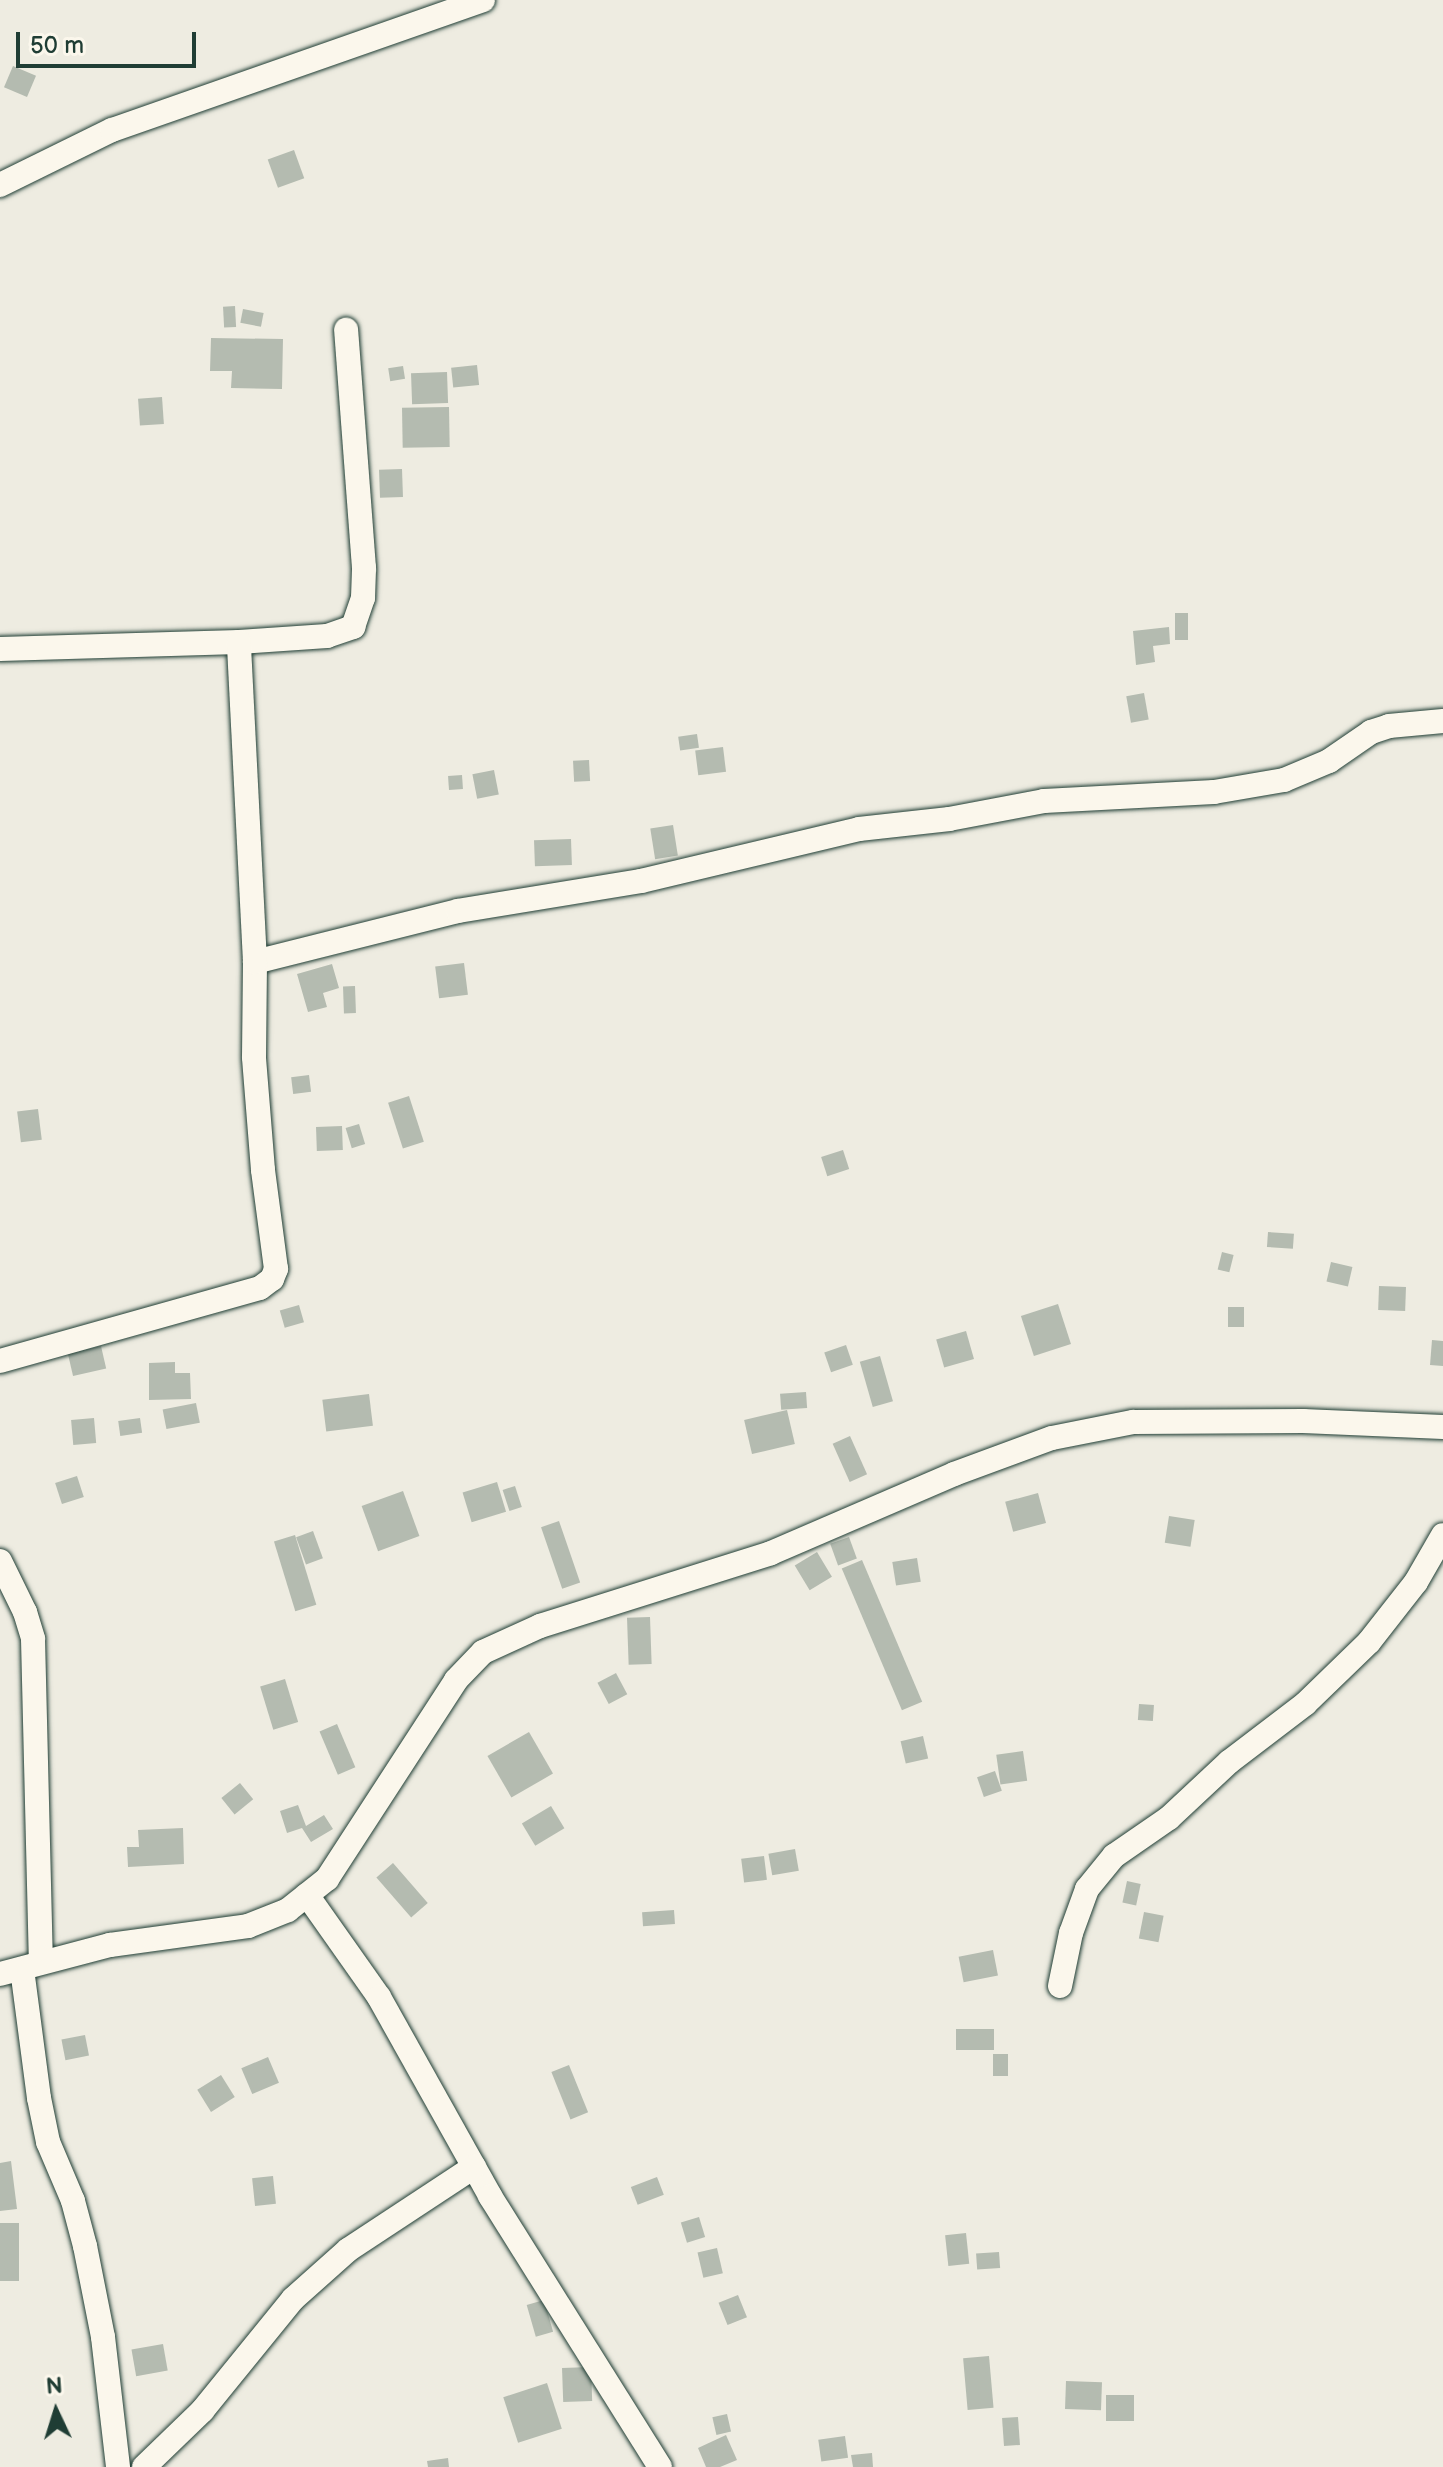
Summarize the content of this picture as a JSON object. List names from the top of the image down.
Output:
{
  "scale_bar": "50 m",
  "north": "top"
}
